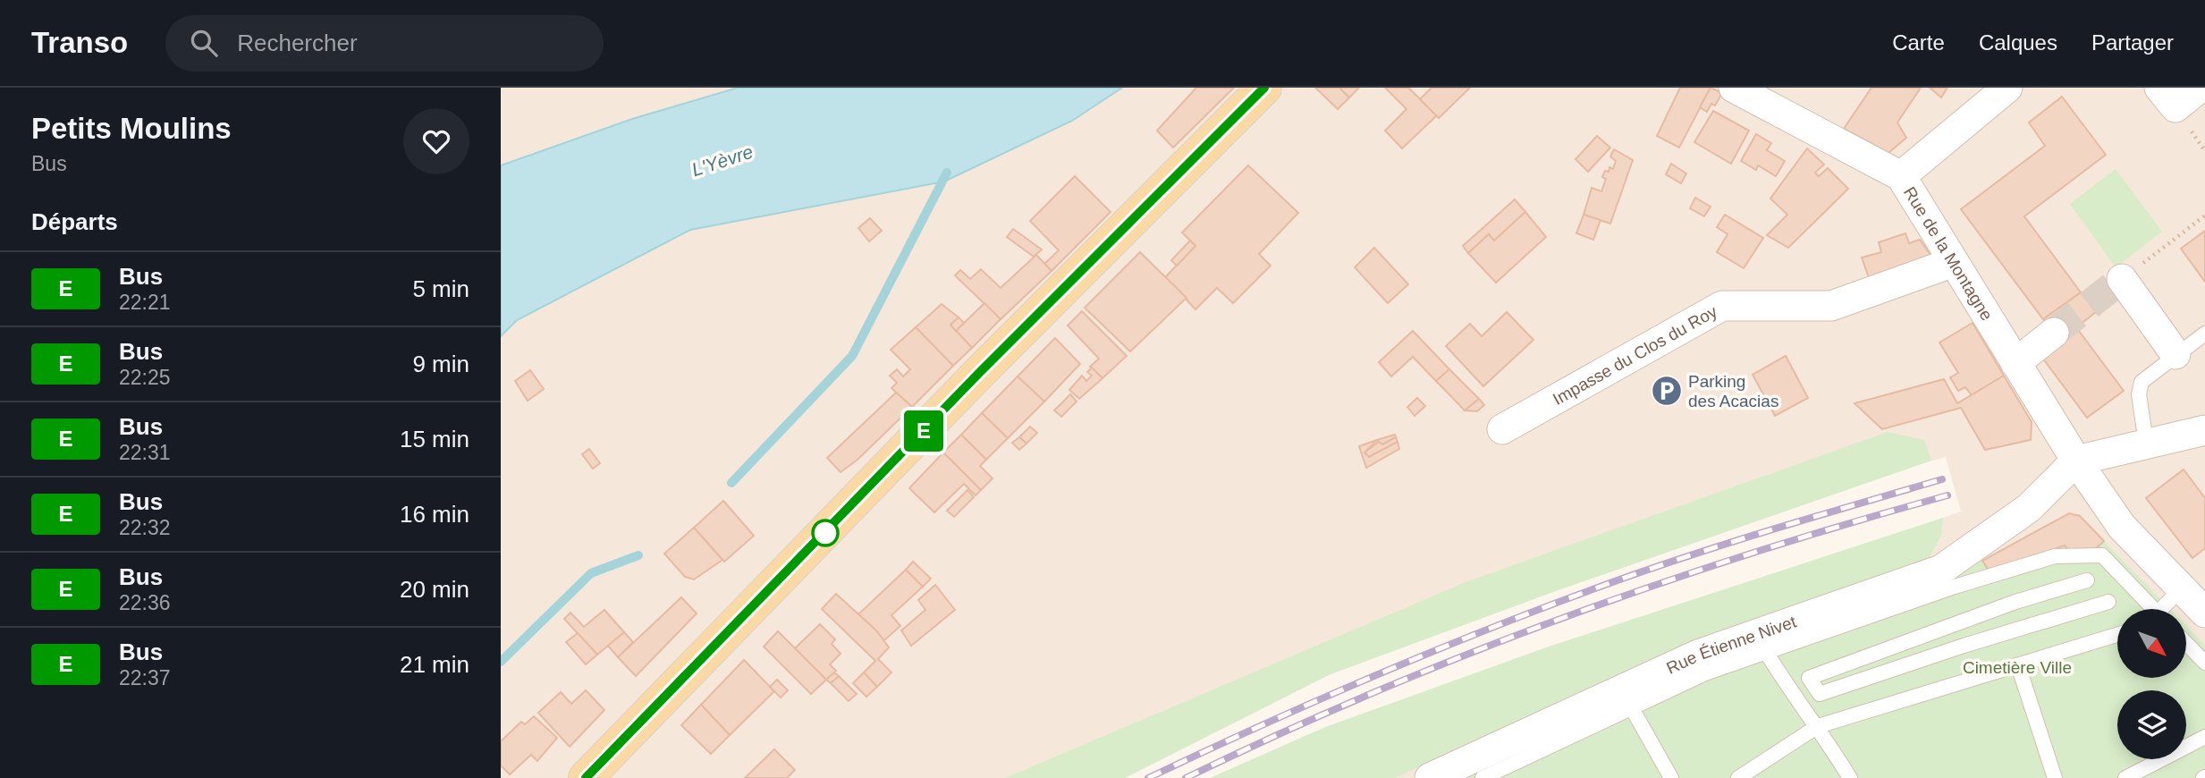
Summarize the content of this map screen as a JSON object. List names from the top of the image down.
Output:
{
  "streets": {
    "street": ["Rue de la Montagne", "Impasse du Clos du Roy", "Rue Étienne Nivet"]
  },
  "crossings": [
    ["Rue de la Montagne", "Impasse du Clos du Roy"],
    ["Rue de la Montagne", "Rue Étienne Nivet"]
  ],
  "water": ["L'Yèvre"],
  "parks": ["Cimetière Ville"],
  "places": {
    "parking": ["Parking des Acacias"]
  },
  "lines": ["bus line E"],
  "north": "bottom right",
  "page": {
    "header": "Transo",
    "search": "Rechercher",
    "nav": ["Carte", "Calques", "Partager"],
    "heading": [
      ["Petits Moulins", "Bus"],
      "Départs"
    ],
    "on_map": "E",
    "list": [
      {
        "mark": "E",
        "name": "Bus",
        "note": "22:21",
        "value": "5 min"
      },
      {
        "mark": "E",
        "name": "Bus",
        "note": "22:25",
        "value": "9 min"
      },
      {
        "mark": "E",
        "name": "Bus",
        "note": "22:31",
        "value": "15 min"
      },
      {
        "mark": "E",
        "name": "Bus",
        "note": "22:32",
        "value": "16 min"
      },
      {
        "mark": "E",
        "name": "Bus",
        "note": "22:36",
        "value": "20 min"
      },
      {
        "mark": "E",
        "name": "Bus",
        "note": "22:37",
        "value": "21 min"
      }
    ]
  }
}
